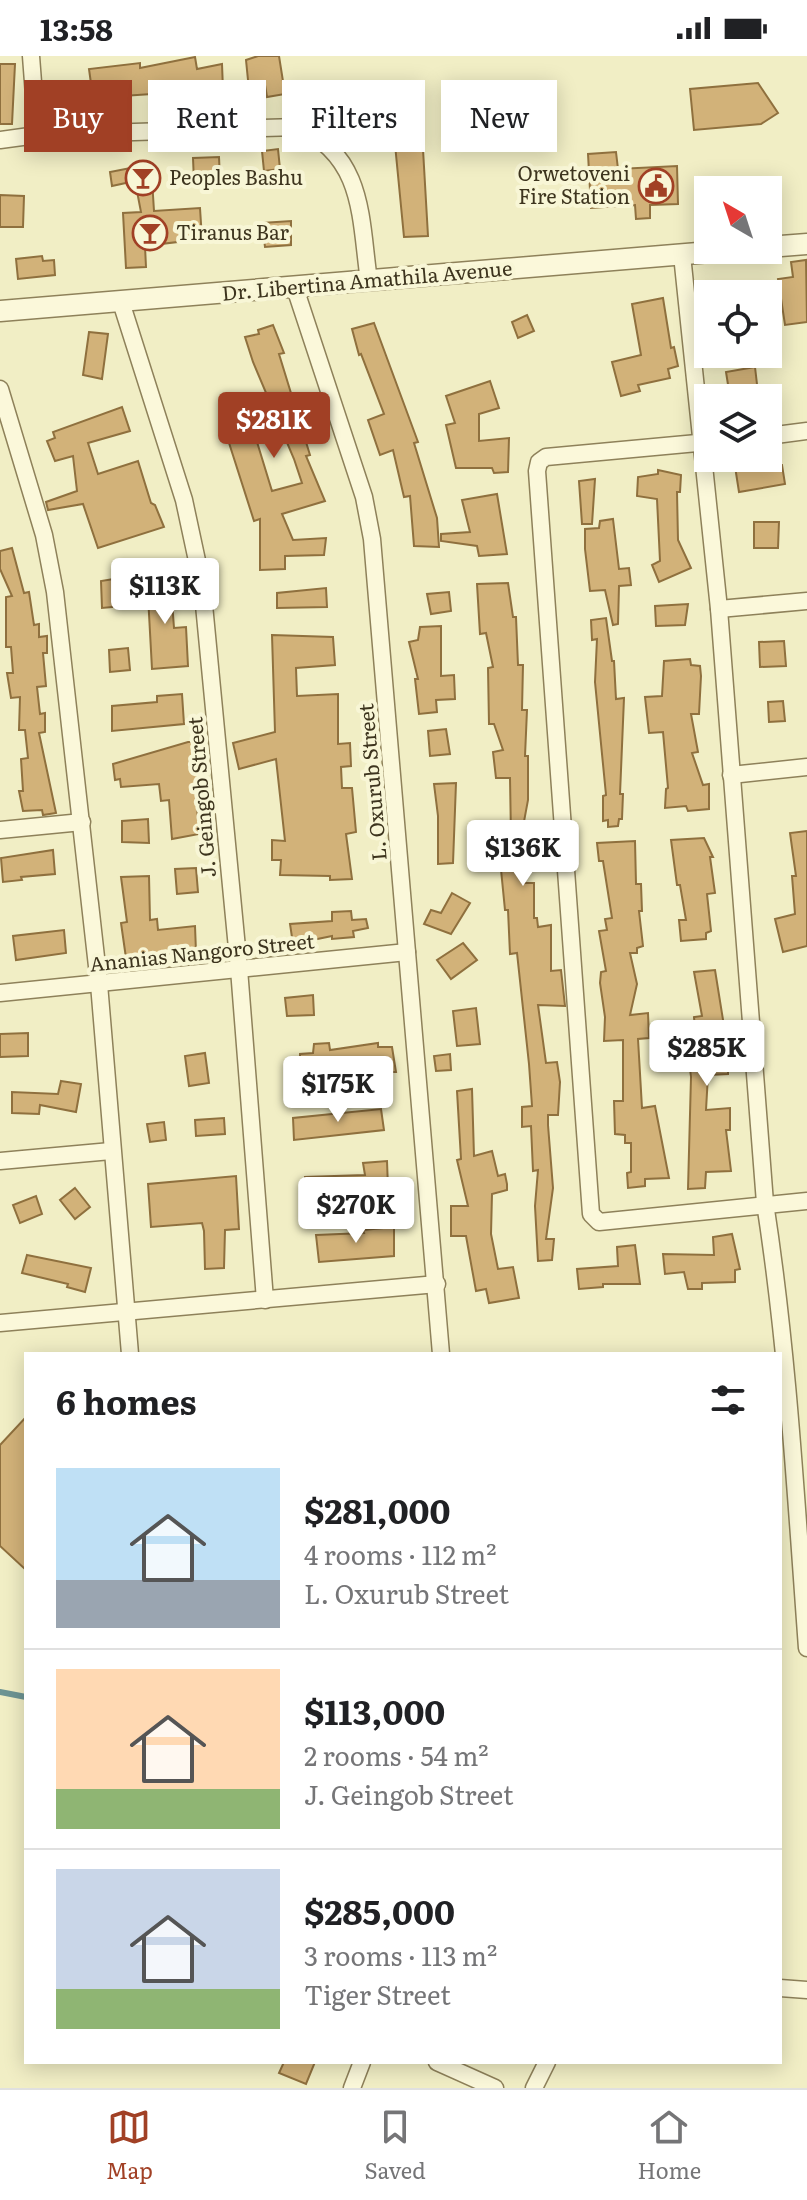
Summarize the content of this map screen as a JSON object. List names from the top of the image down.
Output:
{
  "streets": {
    "street": [
      "Dr. Libertina Amathila Avenue",
      "L. Oxurub Street",
      "J. Geingob Street",
      "Ananias Nangoro Street"
    ]
  },
  "crossings": [
    ["Dr. Libertina Amathila Avenue", "L. Oxurub Street"],
    ["Dr. Libertina Amathila Avenue", "J. Geingob Street"],
    ["L. Oxurub Street", "Ananias Nangoro Street"],
    ["J. Geingob Street", "Ananias Nangoro Street"]
  ],
  "places": {
    "bar": ["Peoples Bashu", "Tiranus Bar"],
    "public building": ["Orwetoveni Fire Station"]
  },
  "north": "top left",
  "page": {
    "status": "13:58",
    "chip": [
      "Buy",
      "Rent",
      "Filters",
      "New"
    ],
    "price": [
      "$281K",
      "$113K",
      "$136K",
      "$285K",
      "$175K",
      "$270K"
    ],
    "heading": "6 homes",
    "list": [
      {
        "name": "$281,000",
        "note": "4 rooms · 112 m² · L. Oxurub Street"
      },
      {
        "name": "$113,000",
        "note": "2 rooms · 54 m² · J. Geingob Street"
      },
      {
        "name": "$285,000",
        "note": "3 rooms · 113 m² · Tiger Street"
      }
    ],
    "tabs": ["Map", "Saved", "Home"]
  }
}
